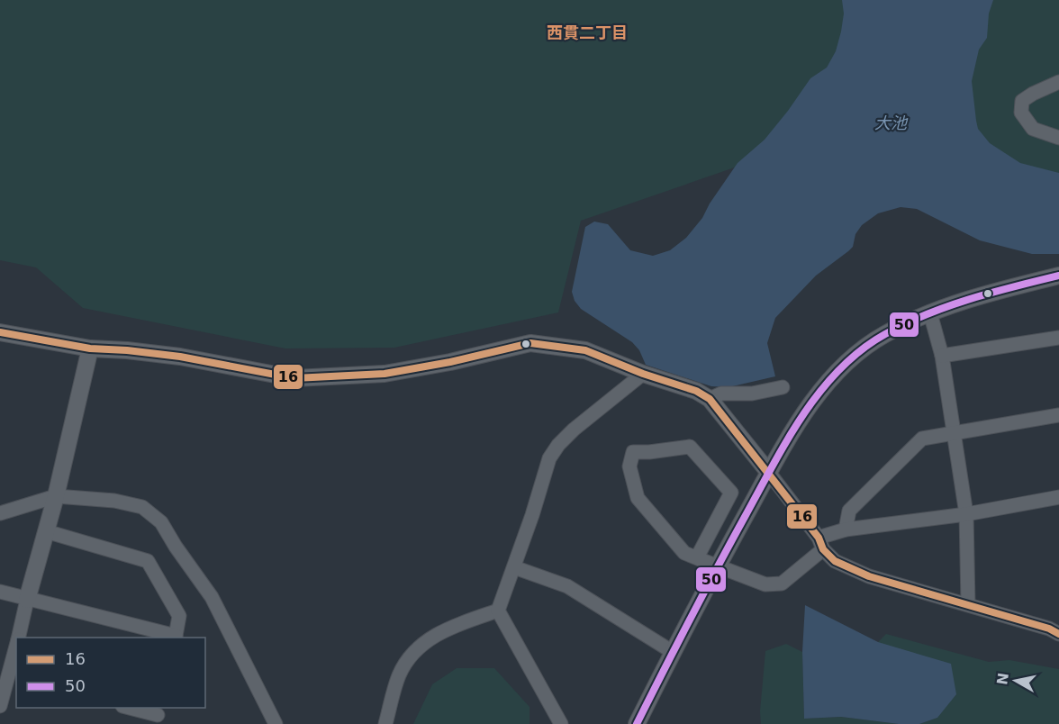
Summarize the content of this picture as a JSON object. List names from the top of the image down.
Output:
{
  "districts": ["西貫二丁目"],
  "water": ["大池"],
  "lines": ["transit line 50", "transit line 16"],
  "legend": ["16", "50"],
  "north": "left"
}
